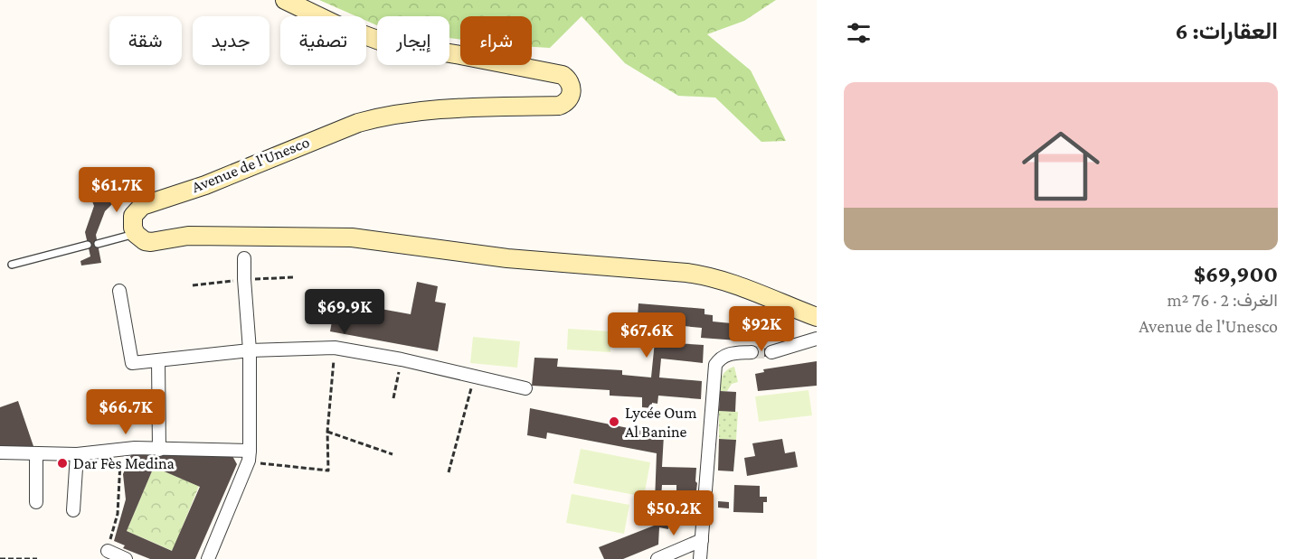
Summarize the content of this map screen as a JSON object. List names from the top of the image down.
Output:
{
  "streets": {
    "main road": ["Avenue de l'Unesco"]
  },
  "places": ["Lycée Oum Al Banine", "Dar Fès Medina"],
  "page": {
    "heading": "العقارات: 6",
    "chip": [
      "شراء",
      "إيجار",
      "تصفية",
      "جديد",
      "شقة"
    ],
    "list": [
      {
        "name": "$69,900",
        "note": "الغرف: 2 · 76 m² · Avenue de l'Unesco"
      }
    ],
    "price": [
      "$61.7K",
      "$69.9K",
      "$92K",
      "$67.6K",
      "$66.7K",
      "$50.2K"
    ]
  }
}
